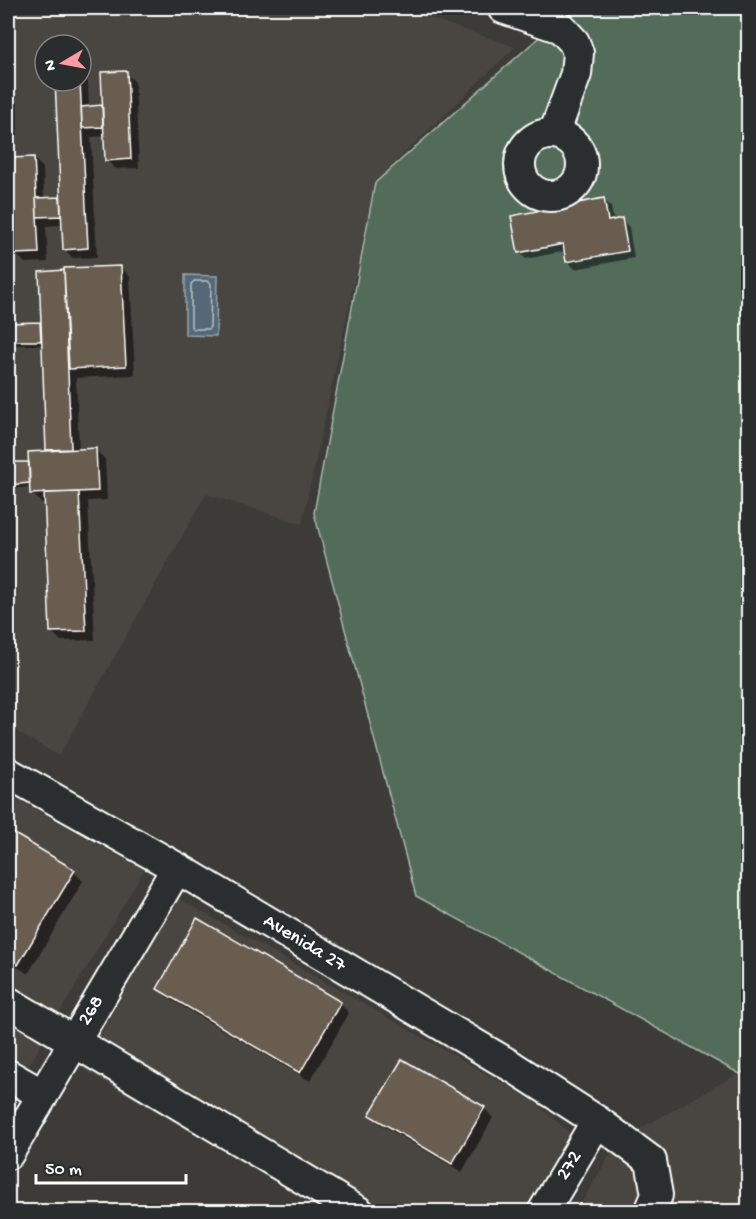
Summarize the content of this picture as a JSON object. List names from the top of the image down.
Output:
{
  "streets": {
    "street": ["Avenida 27", "268", "272"]
  },
  "crossings": [
    ["Avenida 27", "268"],
    ["Avenida 27", "272"]
  ],
  "scale_bar": "50 m",
  "north": "left"
}
